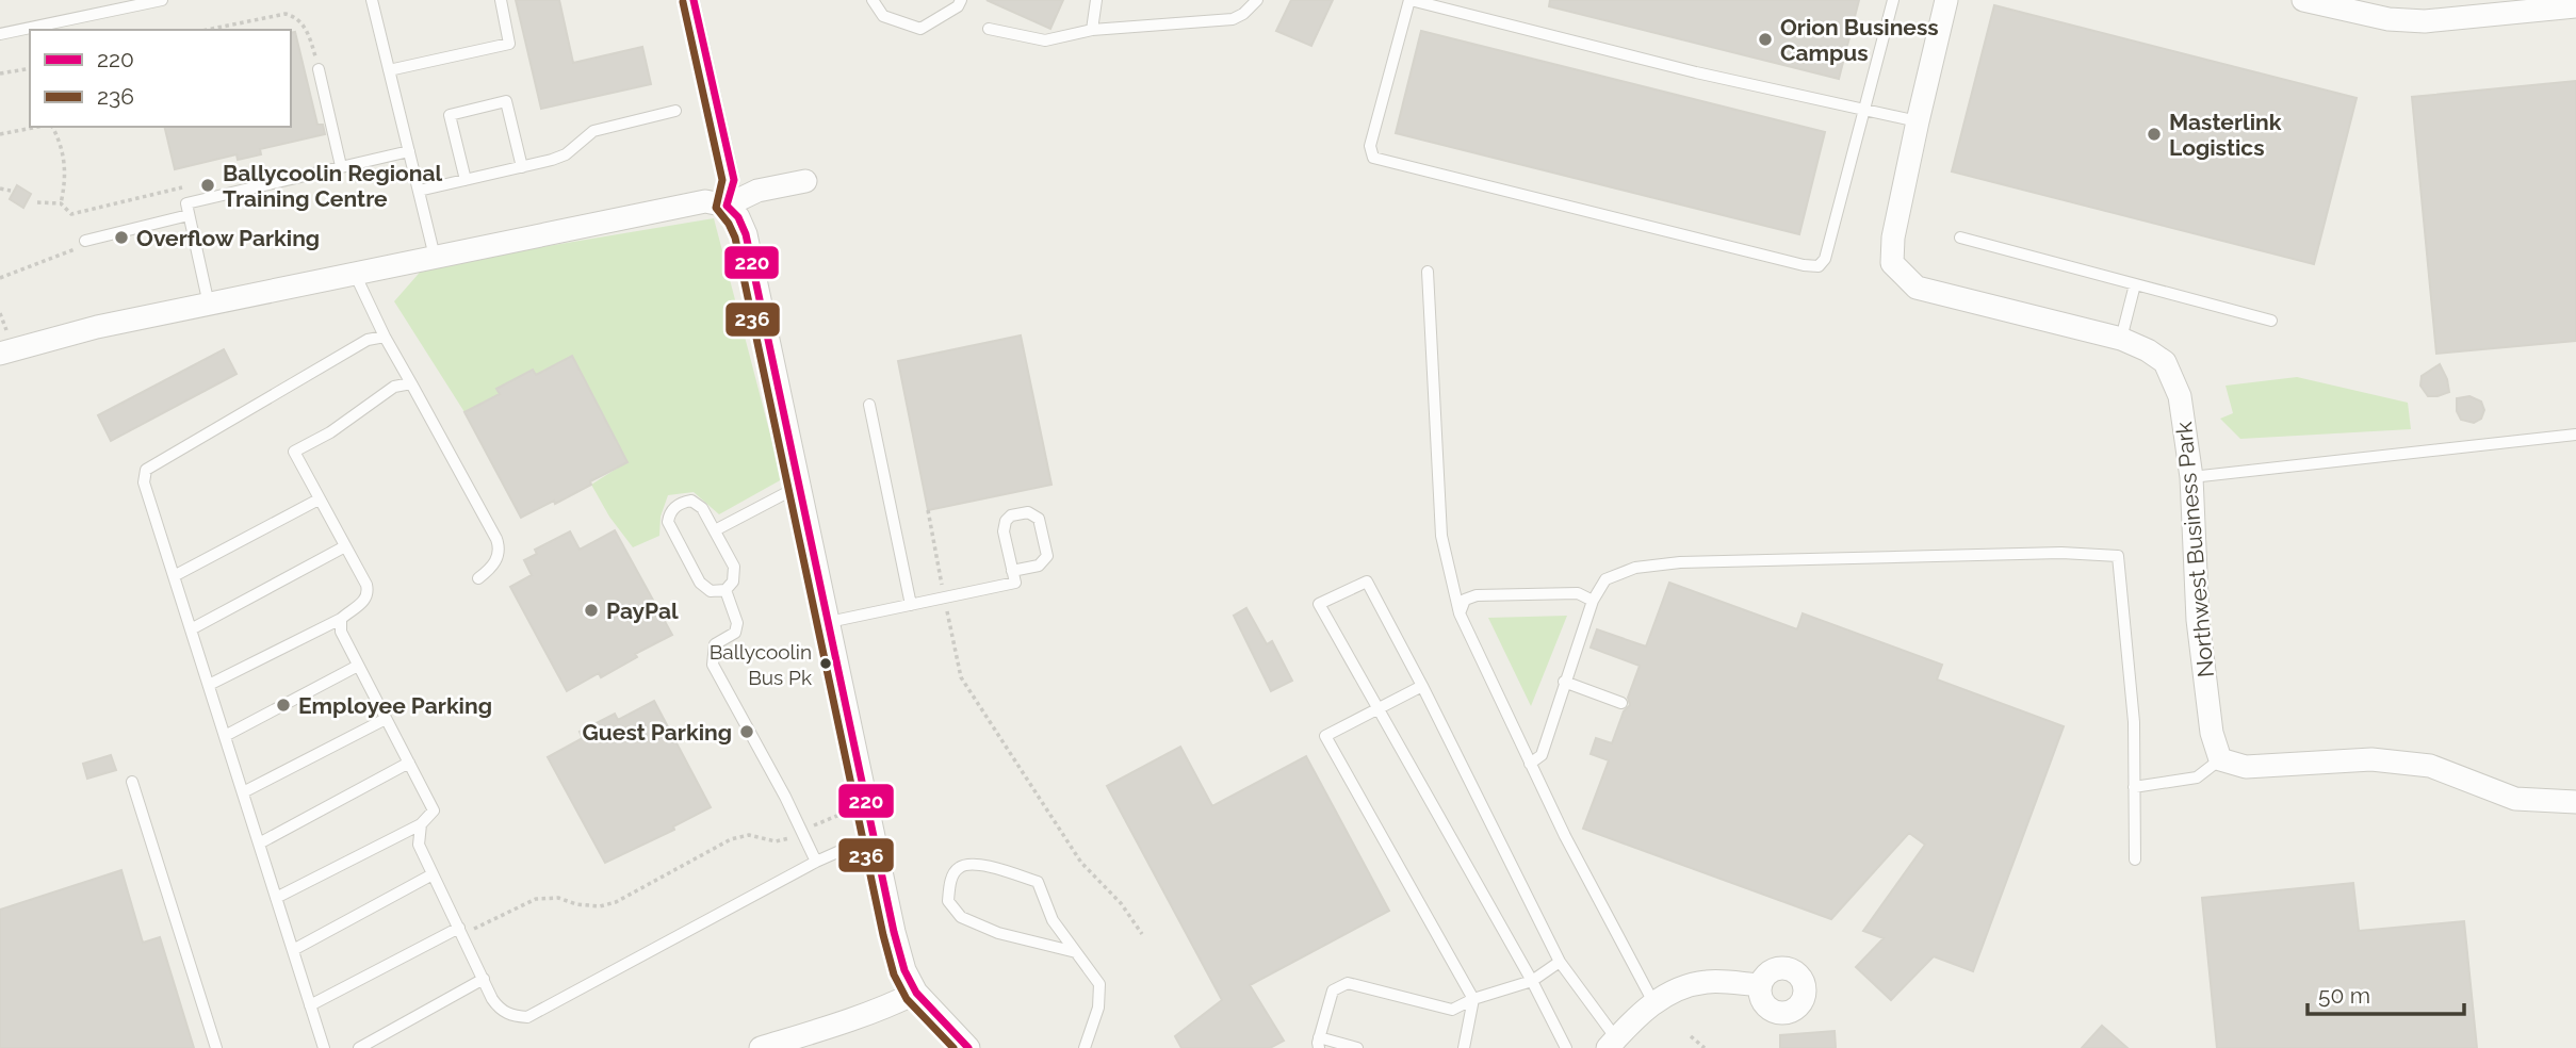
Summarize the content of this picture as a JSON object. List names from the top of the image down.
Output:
{
  "streets": {
    "street": ["Northwest Business Park"]
  },
  "places": [
    "Orion Business Campus",
    "Masterlink Logistics",
    "Ballycoolin Regional Training Centre",
    "Overflow Parking",
    "PayPal",
    "Ballycoolin Bus Pk",
    "Employee Parking",
    "Guest Parking"
  ],
  "lines": ["transit line 220", "transit line 236"],
  "legend": ["220", "236"],
  "scale_bar": "50 m"
}
